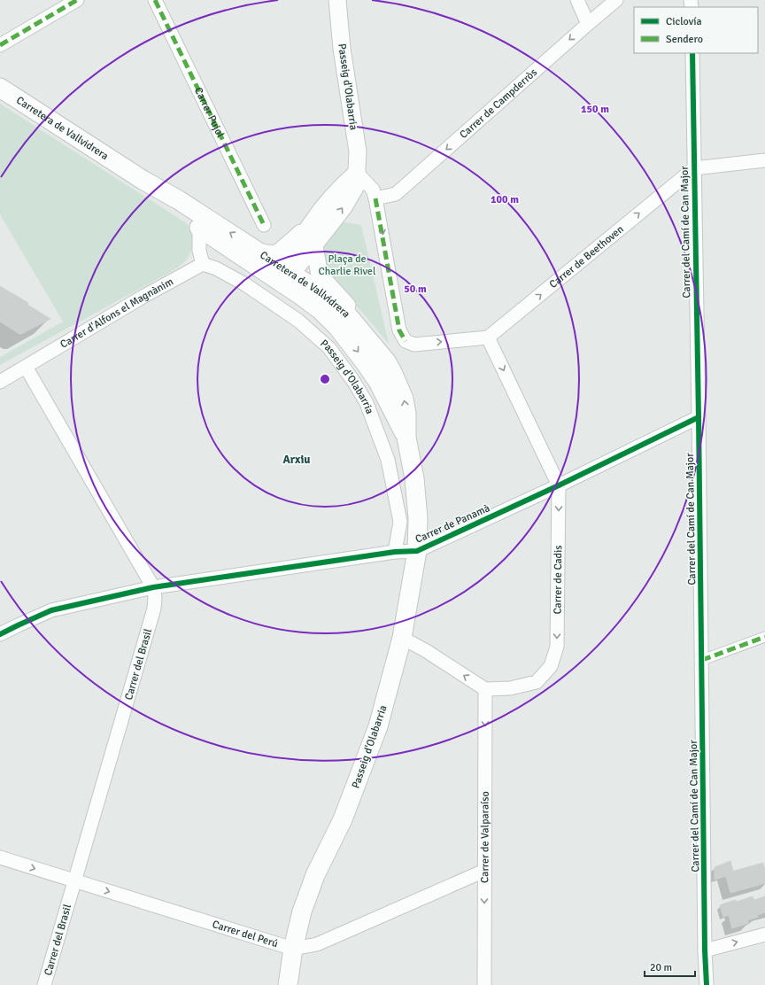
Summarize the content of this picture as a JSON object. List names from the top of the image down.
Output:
{
  "streets": {
    "main road": ["Passeig d'Olabarria", "Carretera de Vallvidrera"],
    "street": [
      "Carrer de Campderròs",
      "Carrer Pujol",
      "Carrer del Camí de Can Major",
      "Carrer de Beethoven",
      "Carrer d'Alfons el Magnànim",
      "Carrer de Panamà",
      "Carrer de Cadis",
      "Carrer del Brasil",
      "Carrer de Valparaíso",
      "Carrer del Perú"
    ]
  },
  "crossings": [
    ["Passeig d'Olabarria", "Carretera de Vallvidrera"],
    ["Passeig d'Olabarria", "Carrer d'Alfons el Magnànim"],
    ["Passeig d'Olabarria", "Carrer de Panamà"],
    ["Passeig d'Olabarria", "Carrer del Perú"],
    ["Carrer del Camí de Can Major", "Carrer de Beethoven"],
    ["Carrer del Camí de Can Major", "Carrer de Panamà"],
    ["Carrer de Beethoven", "Carrer de Cadis"],
    ["Carrer d'Alfons el Magnànim", "Carrer del Brasil"],
    ["Carrer de Panamà", "Carrer de Cadis"],
    ["Carrer de Panamà", "Carrer del Brasil"],
    ["Carrer de Cadis", "Carrer de Valparaíso"],
    ["Carrer del Brasil", "Carrer del Perú"],
    ["Carrer de Valparaíso", "Carrer del Perú"]
  ],
  "one_way": [
    "Carrer de Campderròs",
    "Carrer de Beethoven",
    "Carrer de Cadis",
    "Carrer de Valparaíso",
    "Carrer del Perú"
  ],
  "districts": ["Arxiu"],
  "parks": ["Plaça de Charlie Rivel"],
  "legend": ["Ciclovía", "Sendero"],
  "scale_bar": "20 m",
  "rings": ["150 m", "100 m", "50 m"]
}
